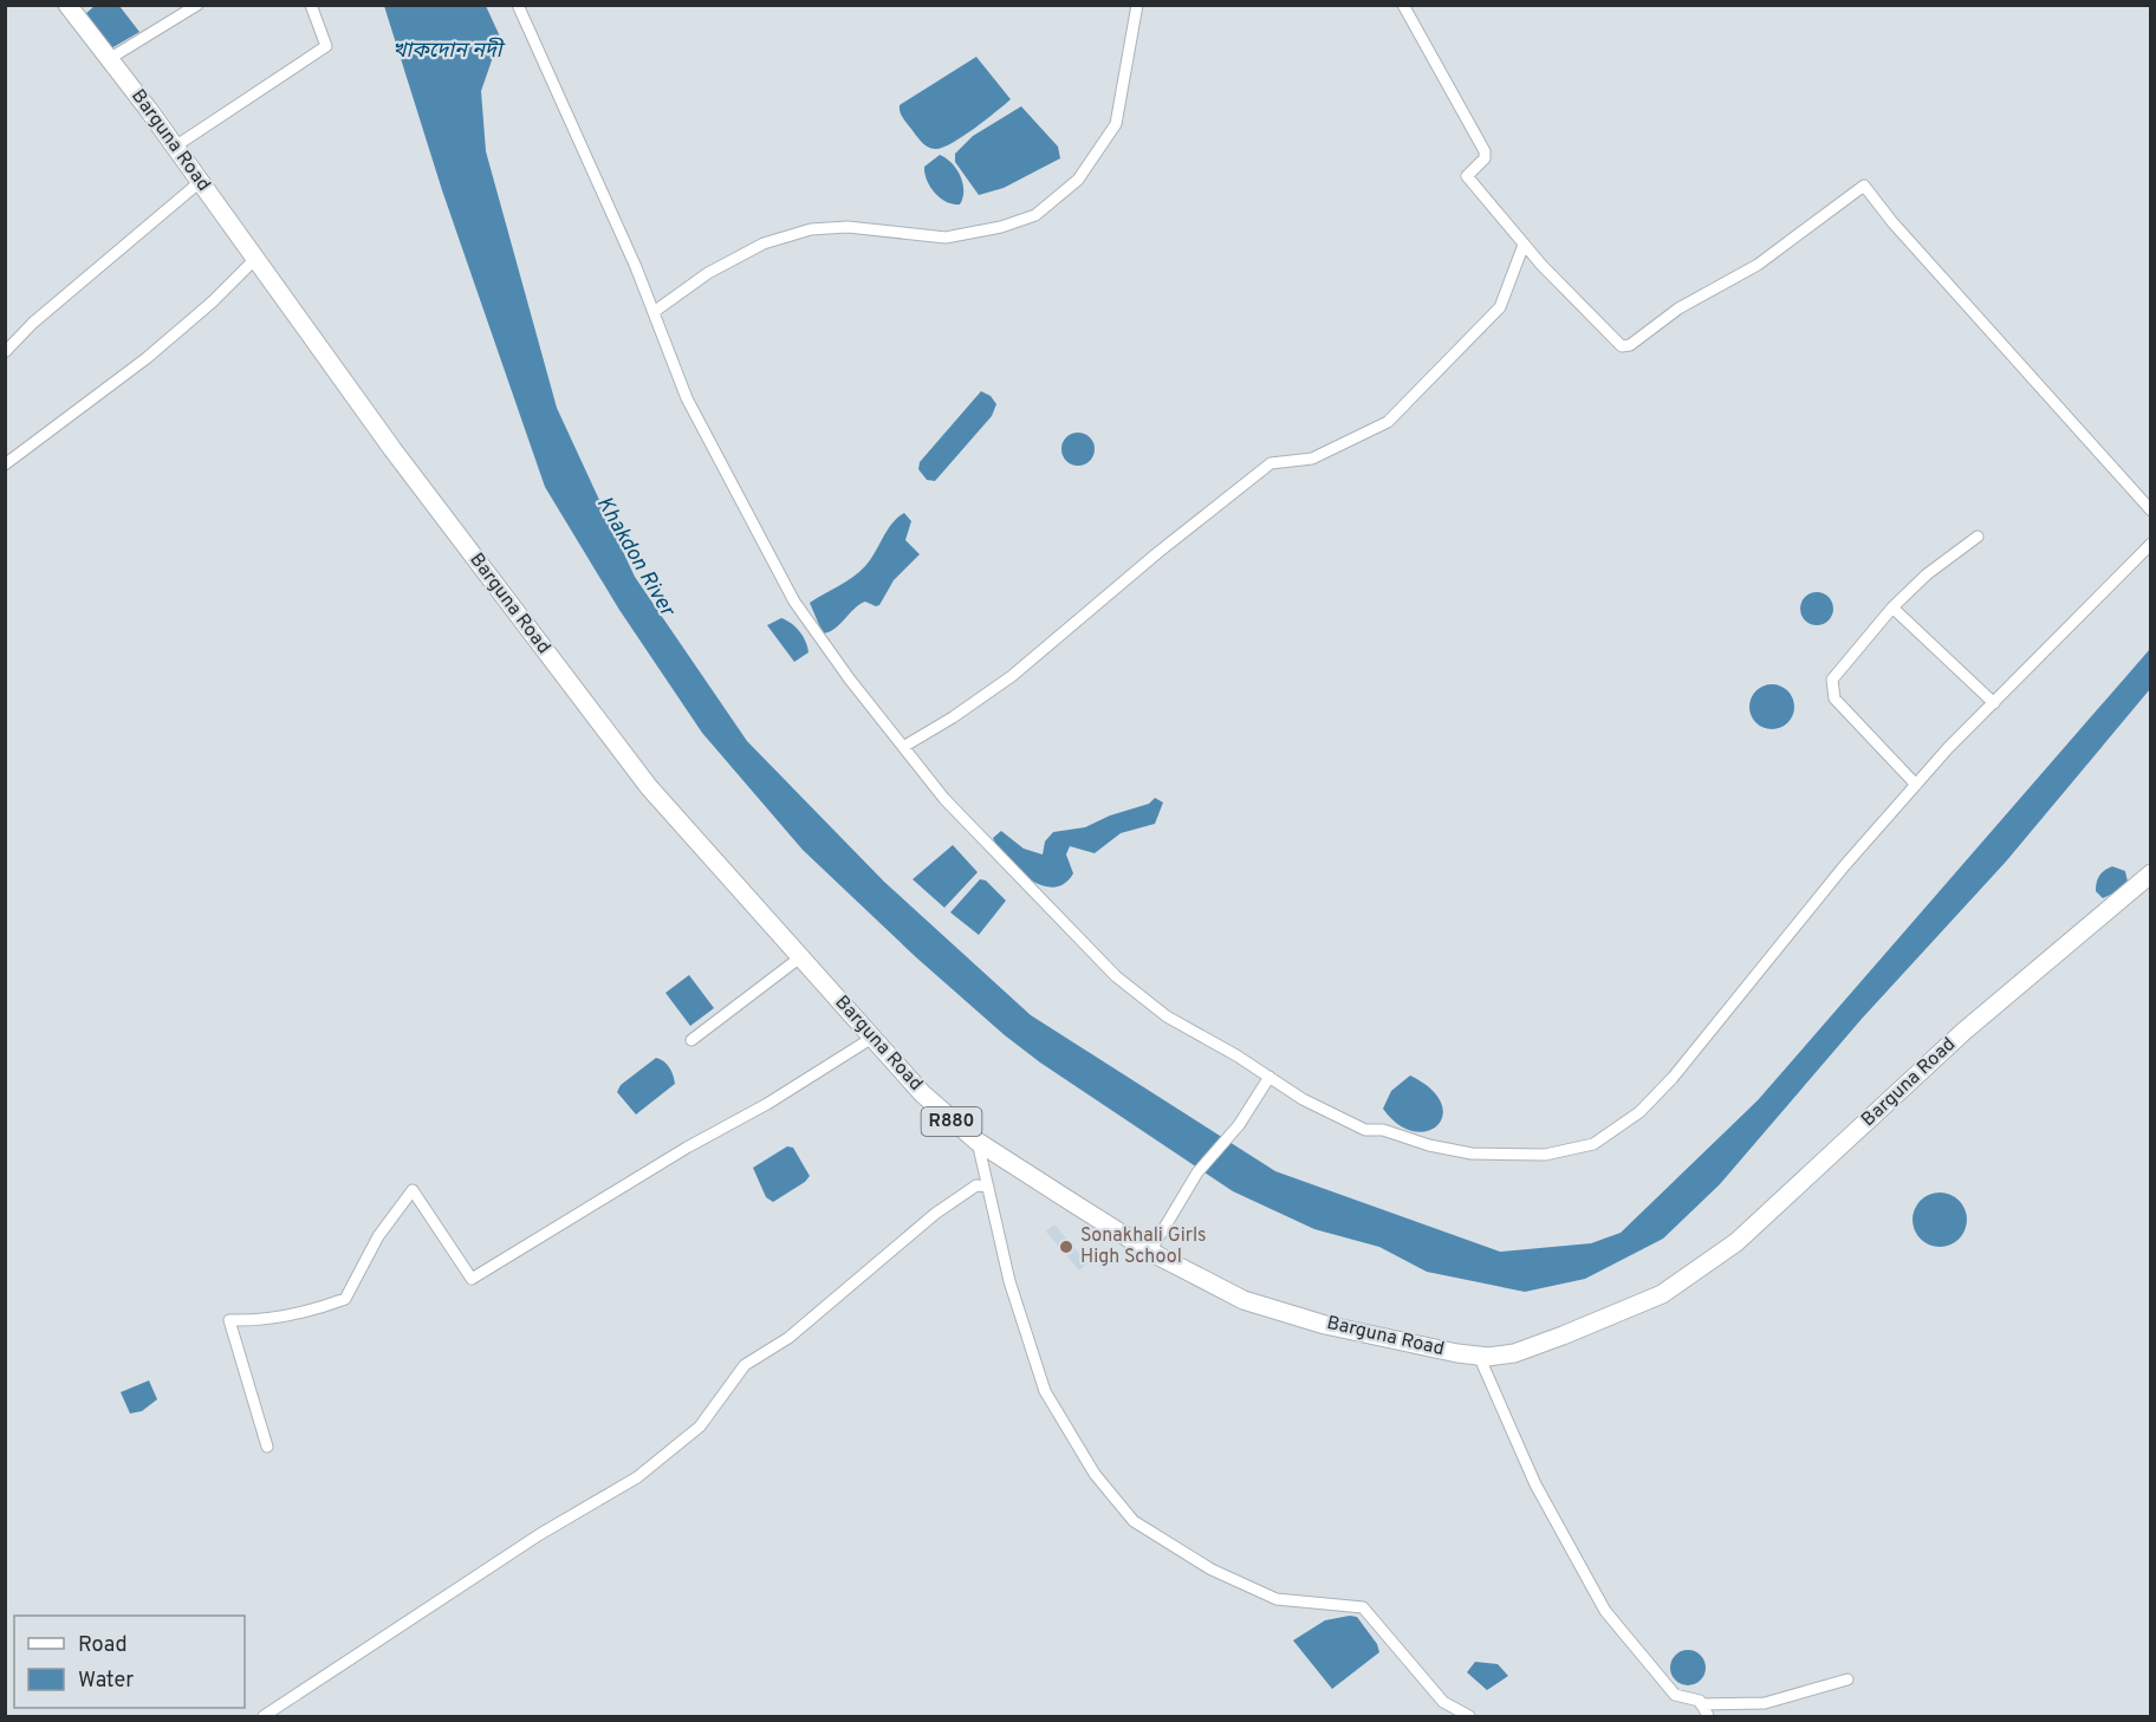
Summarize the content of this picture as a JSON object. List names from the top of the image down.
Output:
{
  "streets": {
    "main road": ["Barguna Road", "R880"]
  },
  "water": ["খাকদোন নদী", "Khakdon River"],
  "places": ["Sonakhali Girls High School"],
  "legend": ["Road", "Water"]
}
